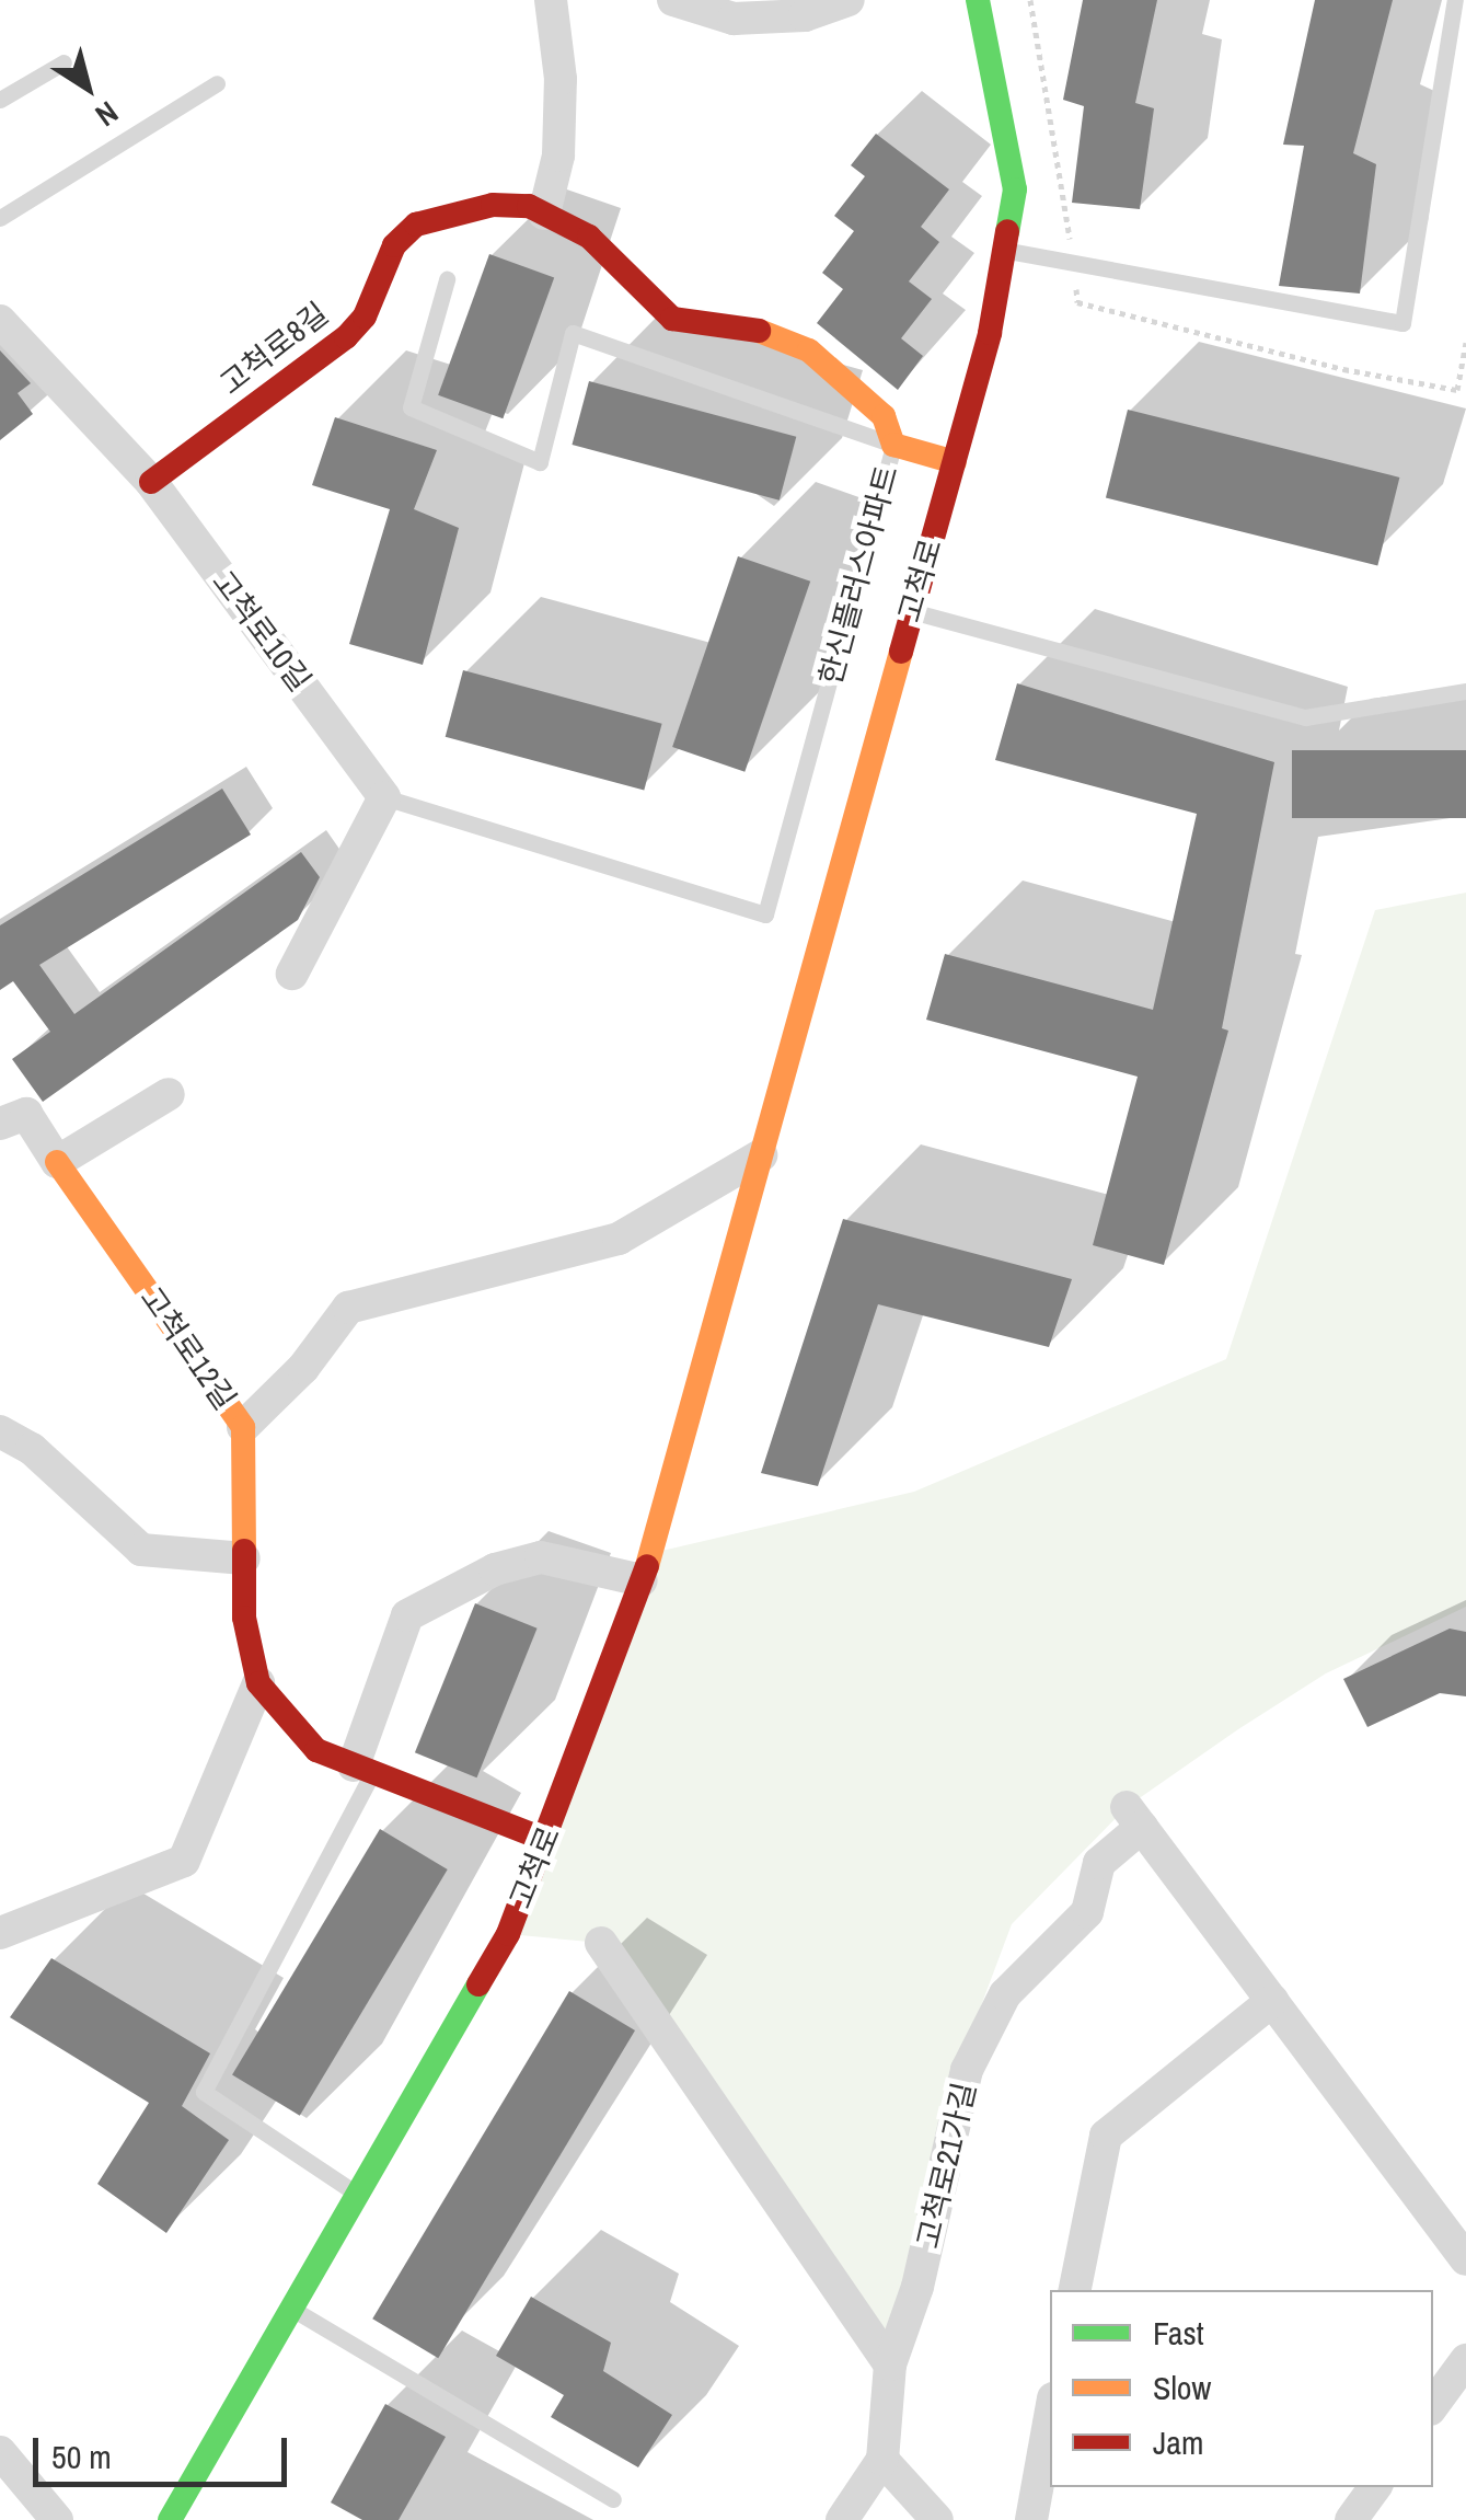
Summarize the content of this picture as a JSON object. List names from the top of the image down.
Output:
{
  "streets": {
    "main road": ["고척로8길", "고척로", "고척로12길"],
    "street": ["고척로10길", "고척로21가길"],
    "lane": ["한신플러스아파트"]
  },
  "crossings": [
    ["고척로8길", "한신플러스아파트"],
    ["고척로8길", "고척로10길"],
    ["한신플러스아파트", "고척로10길"],
    ["고척로", "고척로12길"]
  ],
  "legend": ["Fast", "Slow", "Jam"],
  "scale_bar": "50 m",
  "north": "bottom right"
}
